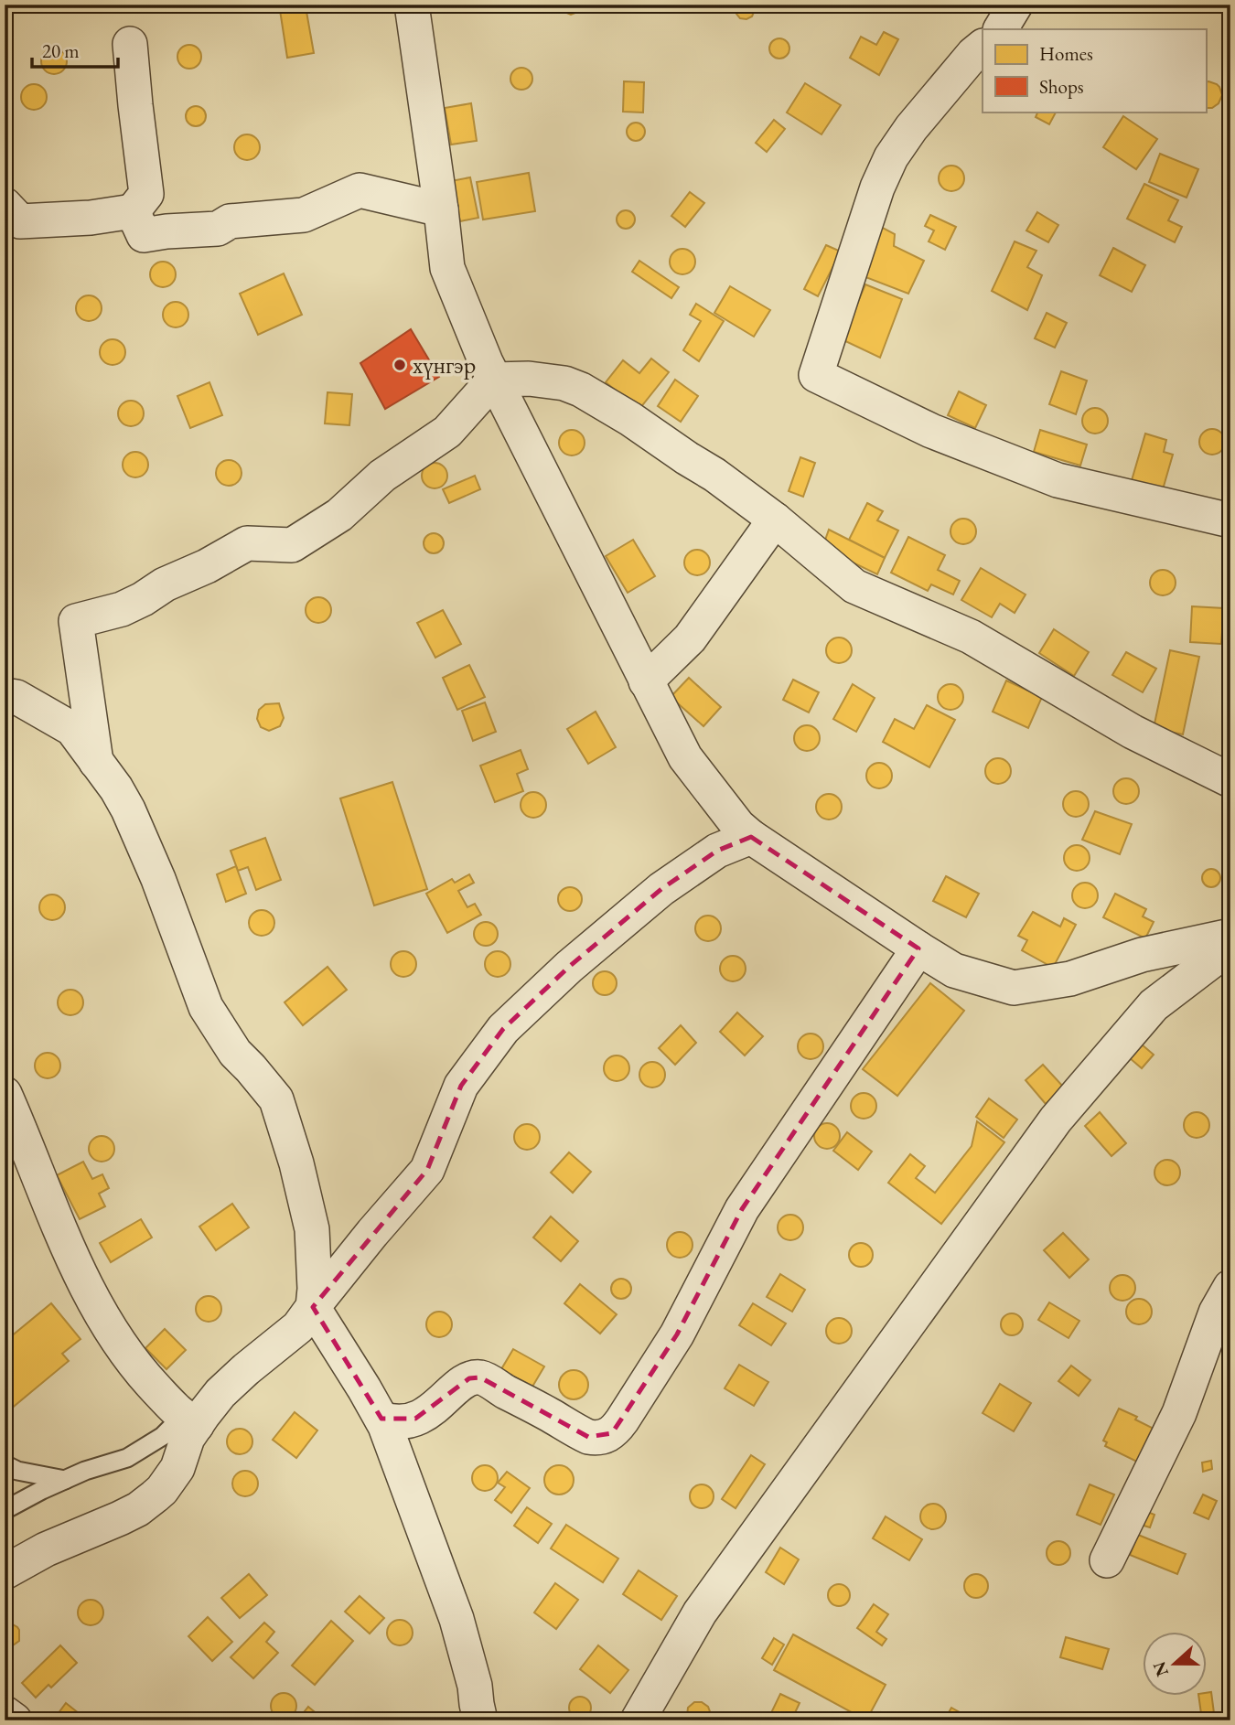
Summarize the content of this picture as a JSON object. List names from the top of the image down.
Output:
{
  "places": ["хүнгэр"],
  "legend": ["Homes", "Shops"],
  "scale_bar": "20 m",
  "north": "left"
}
